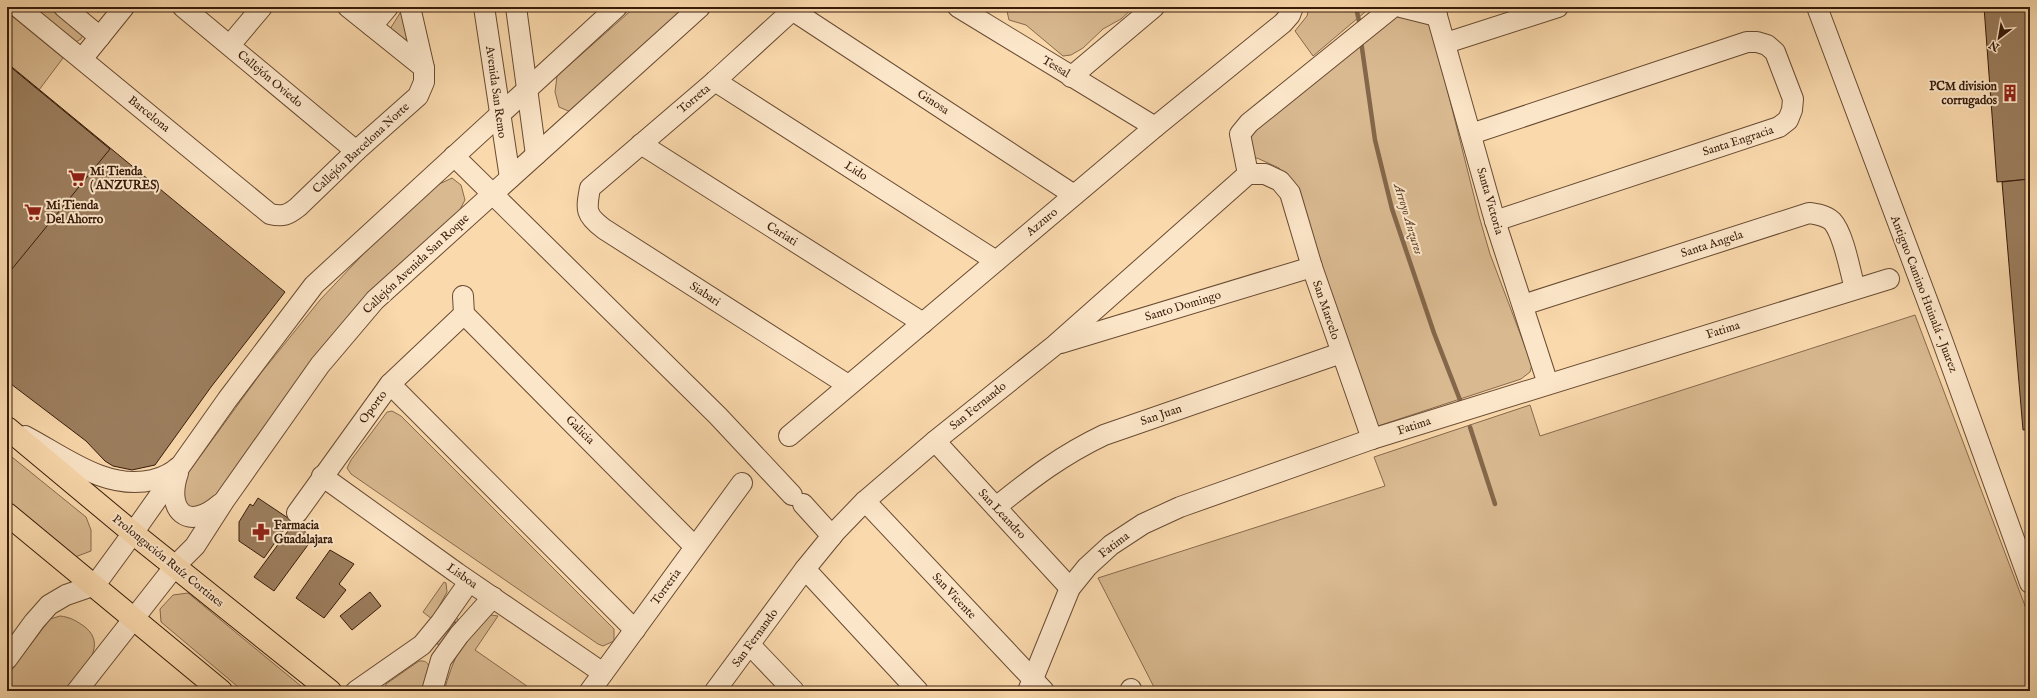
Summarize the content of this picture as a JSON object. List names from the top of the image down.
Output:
{
  "streets": {
    "main road": ["Prolongación Ruíz Cortines"],
    "street": [
      "Tessal",
      "Callejón Oviedo",
      "Avenida San Remo",
      "Torreta",
      "Ginosa",
      "Barcelona",
      "Santa Engracia",
      "Callejón Barcelona Norte",
      "Lido",
      "Santa Victoria",
      "Azzuro",
      "Cariati",
      "Santa Angela",
      "Callejón Avenida San Roque",
      "Siabari",
      "Antiguo Camino Huinalá - Juarez",
      "Santo Domingo",
      "San Marcelo",
      "Fatima",
      "San Fernando",
      "Oporto",
      "San Juan",
      "Galicia",
      "San Leandro",
      "Lisboa",
      "Torreria",
      "San Vicente"
    ]
  },
  "crossings": [
    ["Tessal", "Azzuro"],
    ["Callejón Oviedo", "Callejón Barcelona Norte"],
    ["Avenida San Remo", "Callejón Avenida San Roque"],
    ["Torreta", "Ginosa"],
    ["Torreta", "Lido"],
    ["Torreta", "Cariati"],
    ["Torreta", "Siabari"],
    ["Ginosa", "Azzuro"],
    ["Barcelona", "Callejón Barcelona Norte"],
    ["Santa Engracia", "Santa Victoria"],
    ["Lido", "Azzuro"],
    ["Santa Victoria", "Santa Angela"],
    ["Santa Victoria", "Fatima"],
    ["Azzuro", "Cariati"],
    ["Azzuro", "Siabari"],
    ["Santa Angela", "Fatima"],
    ["Callejón Avenida San Roque", "Prolongación Ruíz Cortines"],
    ["Santo Domingo", "San Marcelo"],
    ["Santo Domingo", "San Fernando"],
    ["San Marcelo", "Fatima"],
    ["San Marcelo", "San Fernando"],
    ["San Marcelo", "San Juan"],
    ["Fatima", "San Leandro"],
    ["Fatima", "San Vicente"],
    ["San Fernando", "San Leandro"],
    ["San Fernando", "San Vicente"],
    ["Oporto", "Galicia"],
    ["Oporto", "Lisboa"],
    ["San Juan", "San Leandro"],
    ["Galicia", "Torreria"],
    ["Lisboa", "Torreria"]
  ],
  "water": ["Arroyo Anzures"],
  "places": {
    "building": ["PCM division corrugados"],
    "supermarket": ["Mi Tienda ( ANZURES)", "Mi Tienda Del Ahorro"],
    "pharmacy": ["Farmacia Guadalajara"]
  },
  "north": "bottom left"
}
